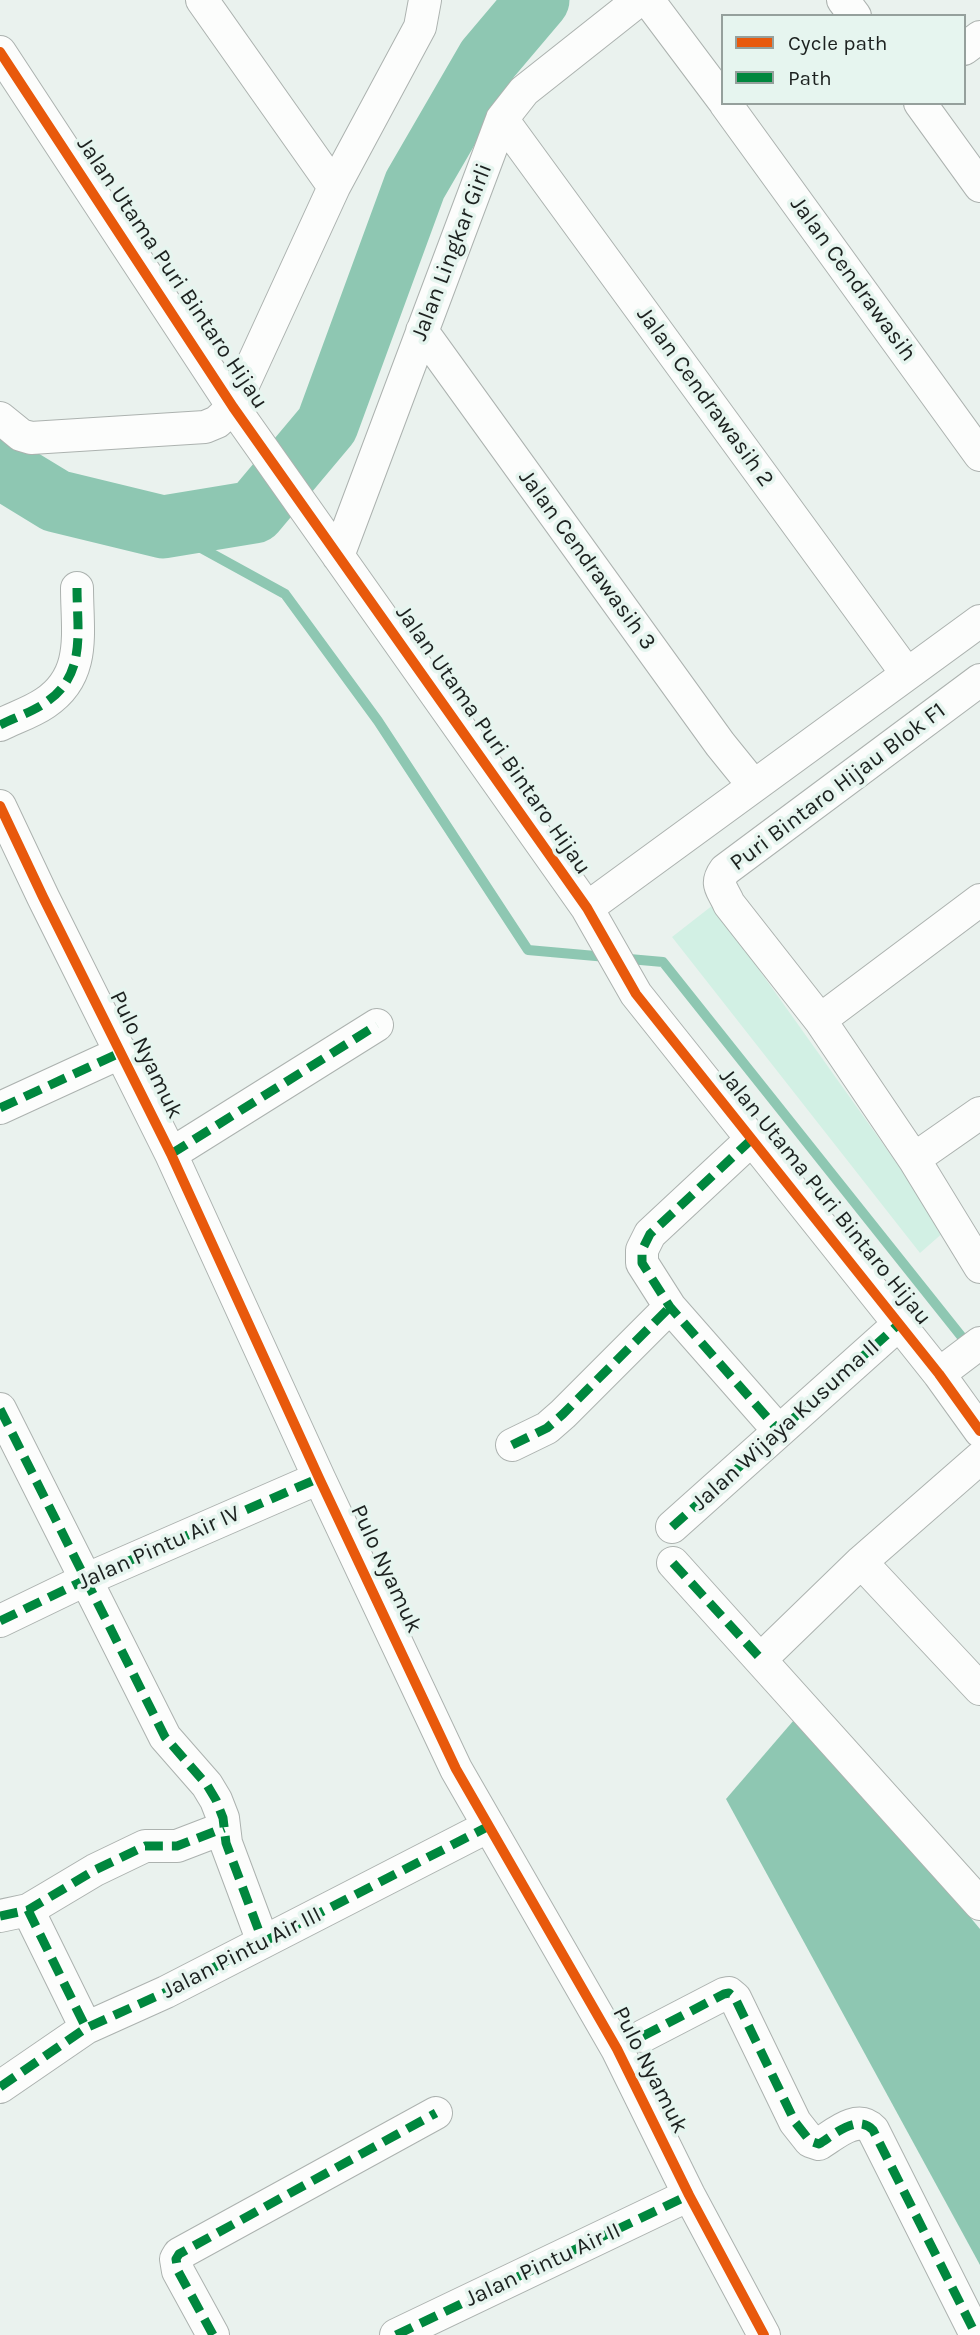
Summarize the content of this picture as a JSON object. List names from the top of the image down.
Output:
{
  "streets": {
    "street": [
      "Jalan Lingkar Girli",
      "Jalan Utama Puri Bintaro Hijau",
      "Jalan Cendrawasih",
      "Jalan Cendrawasih 2",
      "Jalan Cendrawasih 3",
      "Puri Bintaro Hijau Blok F1",
      "Pulo Nyamuk",
      "Jalan Wijaya Kusuma II",
      "Jalan Pintu Air IV",
      "Jalan Pintu Air III",
      "Jalan Pintu Air II"
    ]
  },
  "crossings": [
    ["Jalan Lingkar Girli", "Jalan Utama Puri Bintaro Hijau"],
    ["Jalan Lingkar Girli", "Jalan Cendrawasih 2"],
    ["Jalan Lingkar Girli", "Jalan Cendrawasih 3"],
    ["Jalan Utama Puri Bintaro Hijau", "Jalan Cendrawasih 2"],
    ["Jalan Utama Puri Bintaro Hijau", "Jalan Cendrawasih 3"],
    ["Jalan Utama Puri Bintaro Hijau", "Jalan Wijaya Kusuma II"],
    ["Pulo Nyamuk", "Jalan Pintu Air IV"],
    ["Pulo Nyamuk", "Jalan Pintu Air III"],
    ["Pulo Nyamuk", "Jalan Pintu Air II"]
  ],
  "legend": ["Cycle path", "Path"]
}
